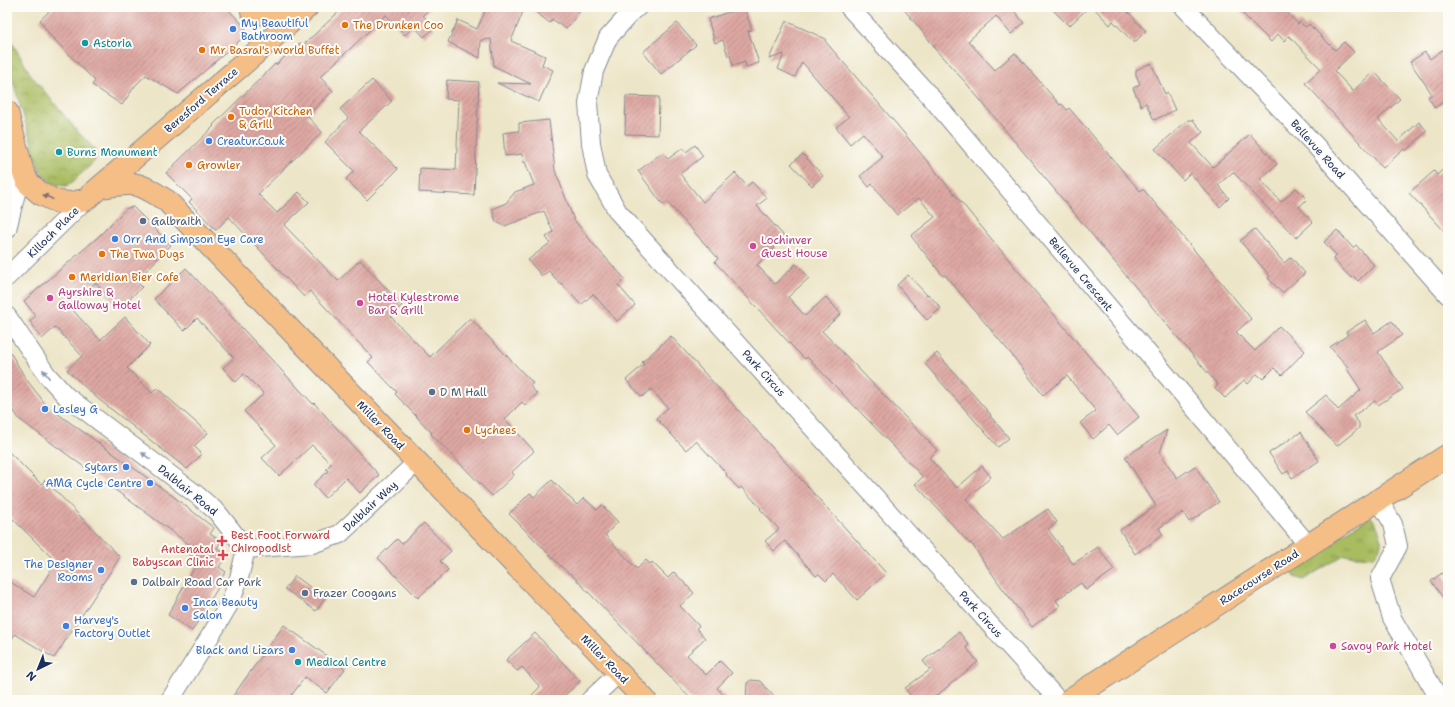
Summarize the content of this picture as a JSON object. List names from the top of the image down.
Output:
{
  "streets": {
    "main road": ["Beresford Terrace", "Miller Road", "Racecourse Road"],
    "street": [
      "Bellevue Road",
      "Killoch Place",
      "Bellevue Crescent",
      "Park Circus",
      "Dalblair Road",
      "Dalblair Way"
    ]
  },
  "crossings": [
    ["Beresford Terrace", "Killoch Place"],
    ["Beresford Terrace", "Miller Road"],
    ["Killoch Place", "Miller Road"],
    ["Bellevue Crescent", "Racecourse Road"],
    ["Miller Road", "Dalblair Way"],
    ["Dalblair Road", "Dalblair Way"]
  ],
  "one_way": ["Dalblair Road"],
  "places": {
    "other": [
      "The Drunken Coo",
      "My Beautiful Bathroom",
      "Astoria",
      "Mr Basrai's world Buffet",
      "Tudor Kitchen & Grill",
      "Creatur.Co.uk",
      "Burns Monument",
      "Growler",
      "Galbraith",
      "Orr And Simpson Eye Care",
      "Lochinver Guest House",
      "The Twa Dugs",
      "Meridian Bier Cafe",
      "Ayrshire & Galloway Hotel",
      "Hotel Kylestrome Bar & Grill",
      "D M Hall",
      "Lesley G",
      "Lychees",
      "Sytars",
      "AMG Cycle Centre",
      "The Designer Rooms",
      "Dalbair Road Car Park",
      "Frazer Coogans",
      "Inca Beauty Salon",
      "Harvey's Factory Outlet",
      "Savoy Park Hotel",
      "Black and Lizars",
      "Medical Centre"
    ],
    "health": ["Best Foot Forward Chiropodist", "Antenatal Babyscan Clinic"]
  },
  "north": "bottom left"
}
